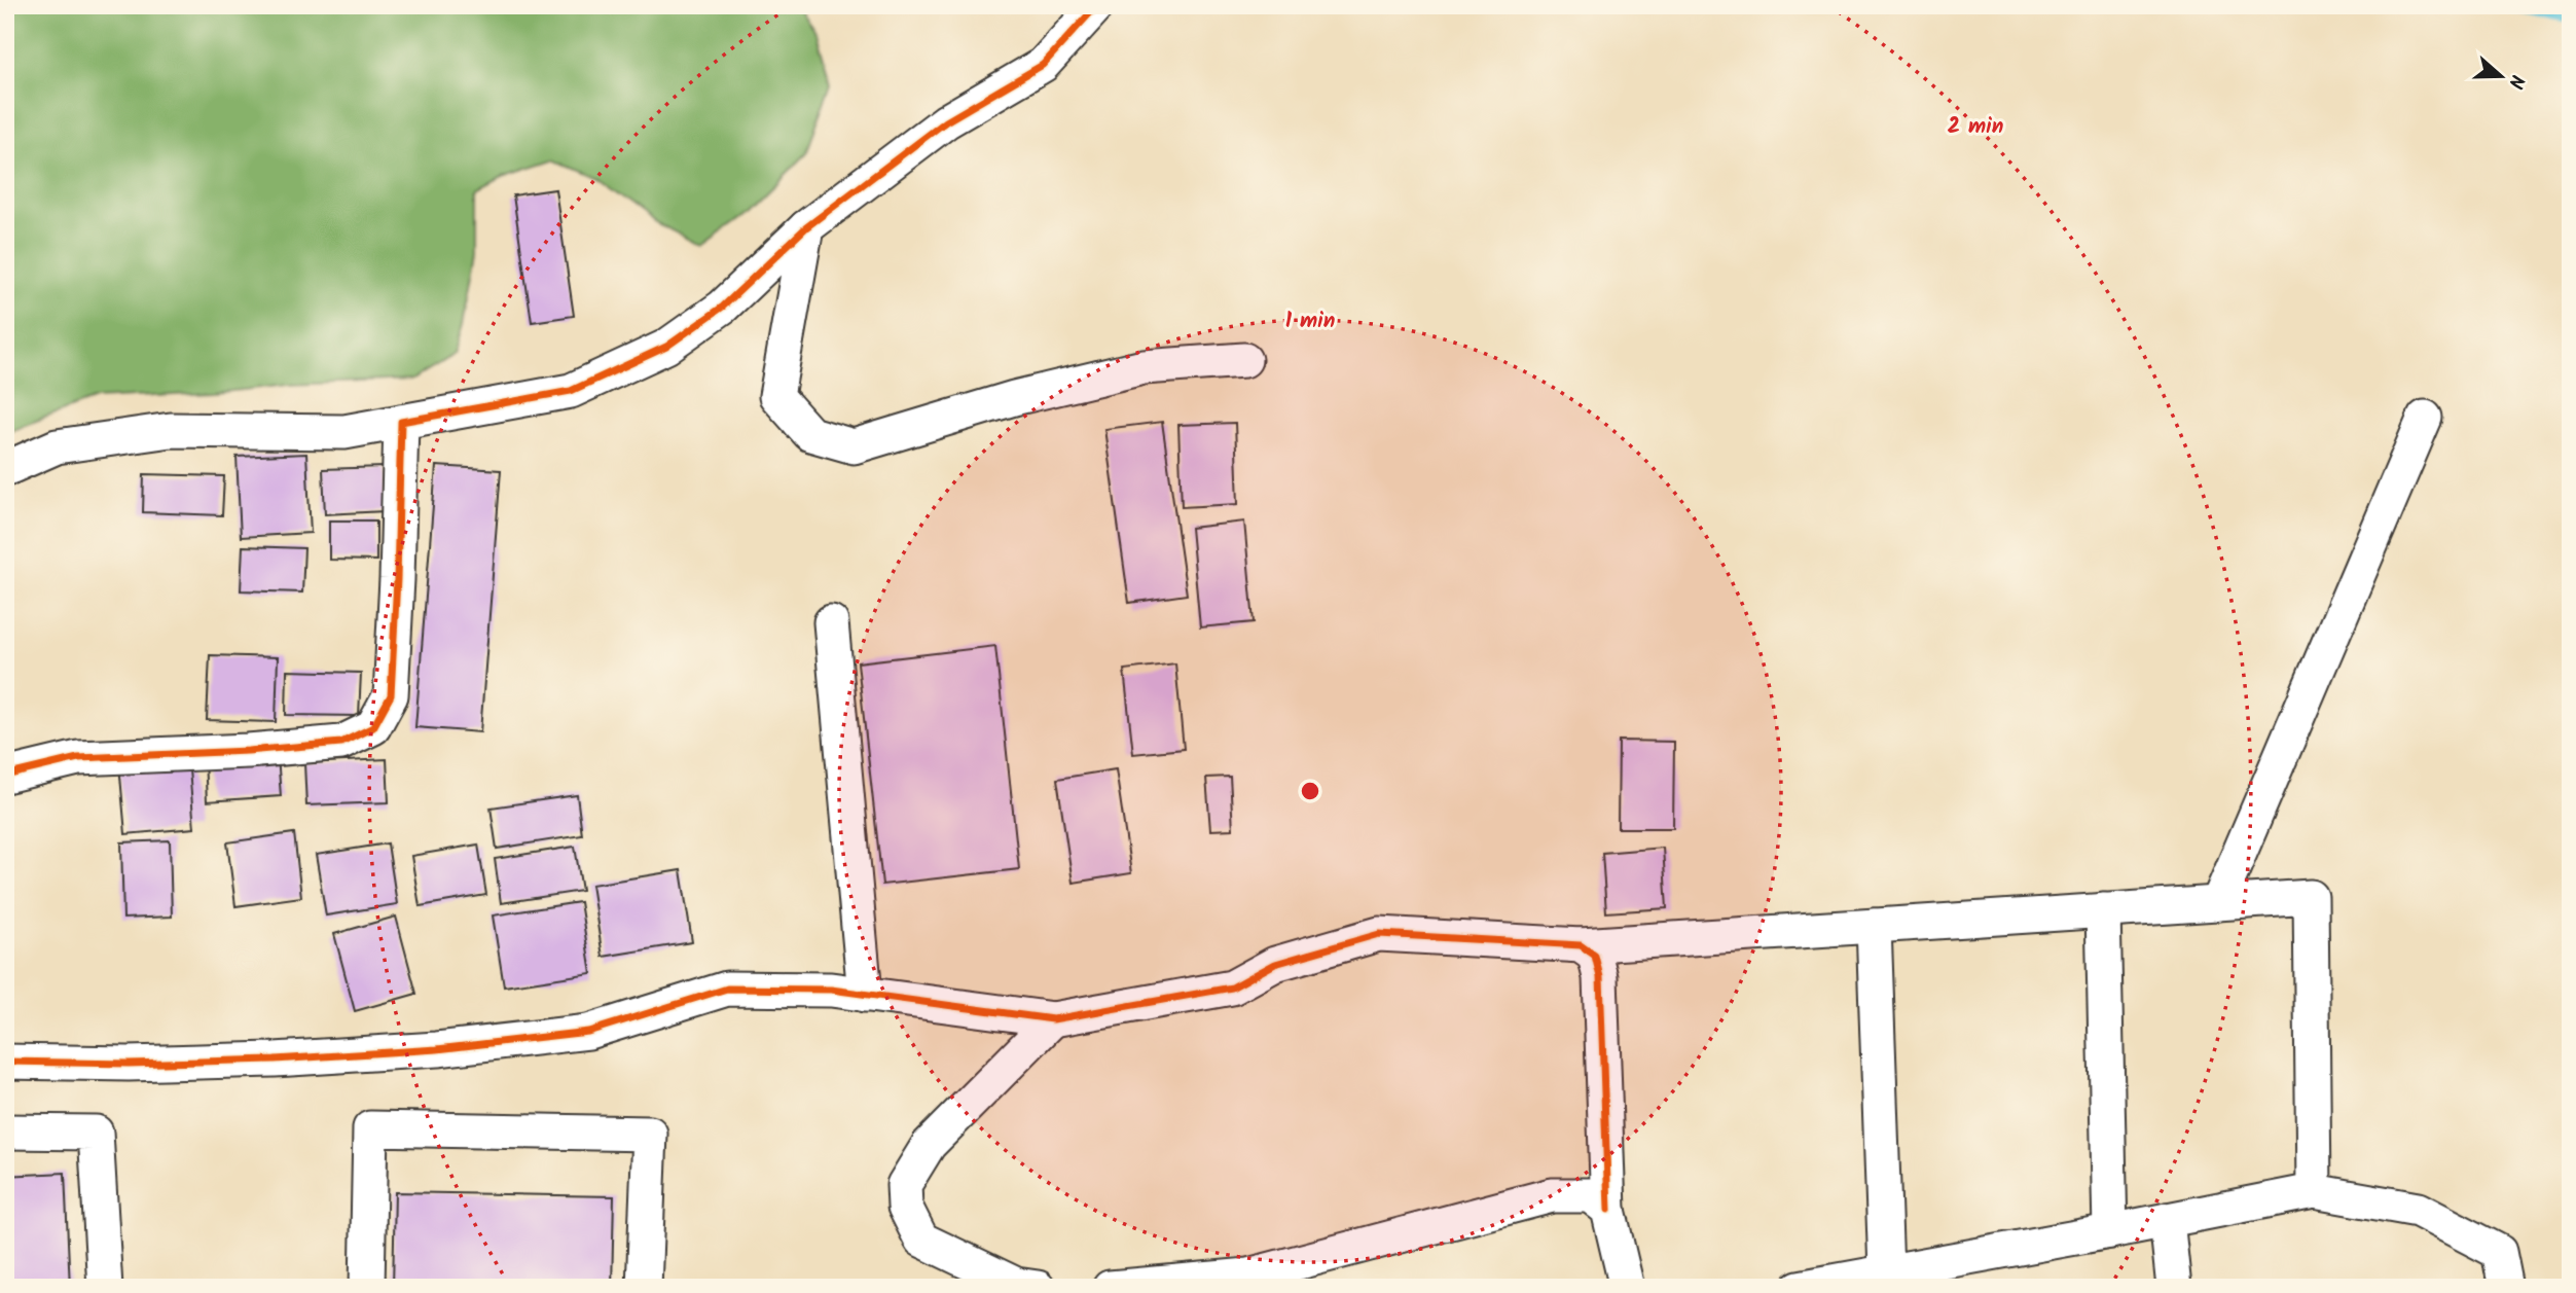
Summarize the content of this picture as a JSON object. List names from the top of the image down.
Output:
{
  "north": "right",
  "rings": ["2 min", "1 min"]
}
